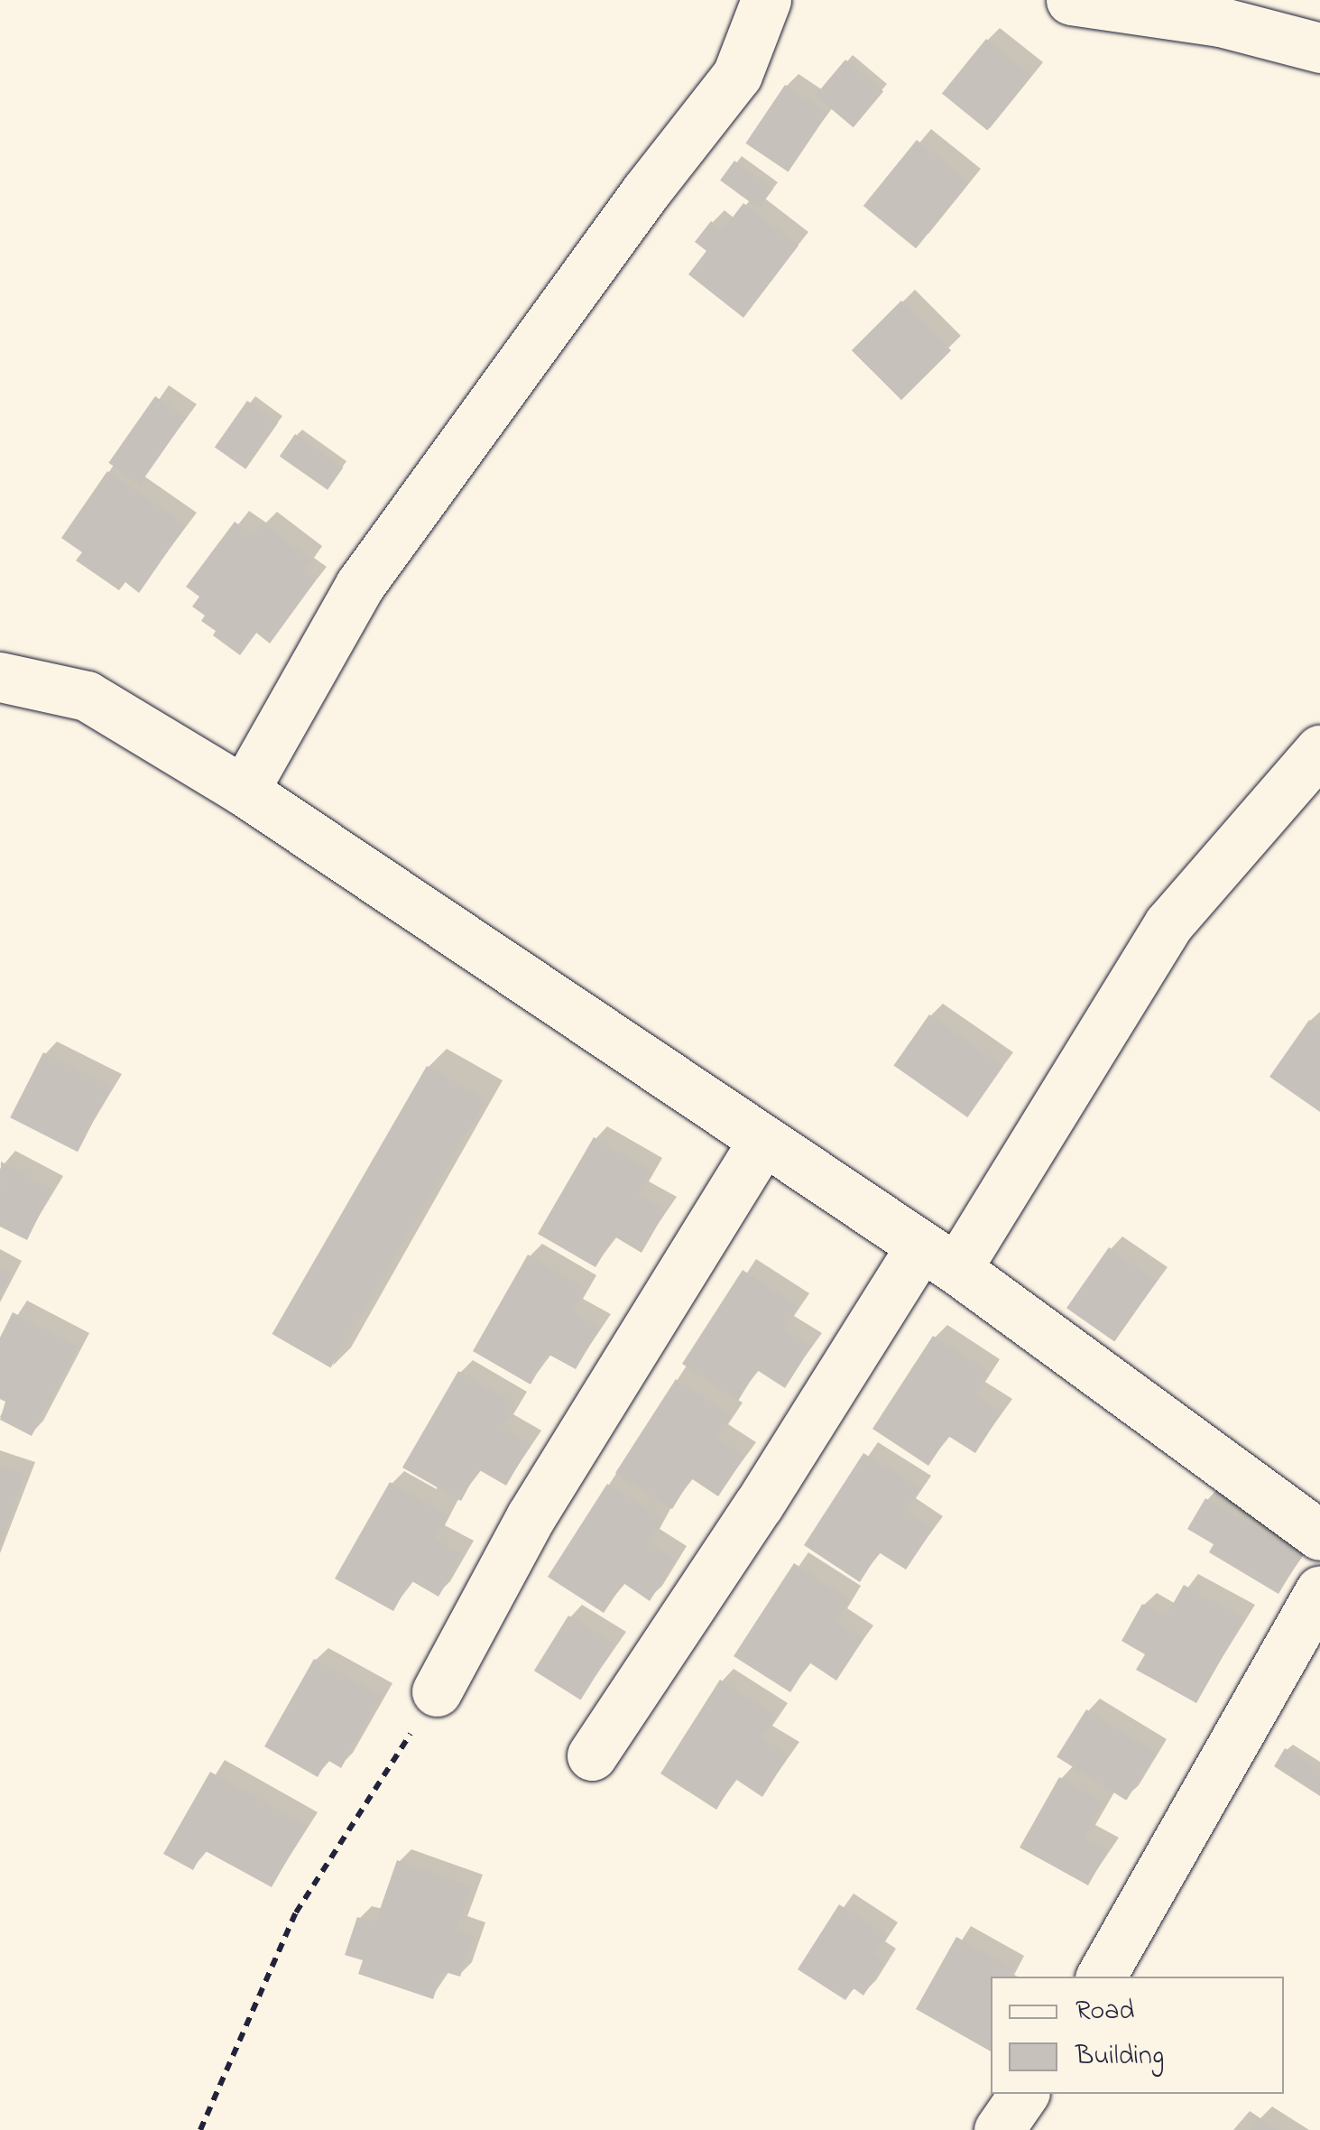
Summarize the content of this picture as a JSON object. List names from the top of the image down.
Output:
{
  "legend": ["Road", "Building"]
}
